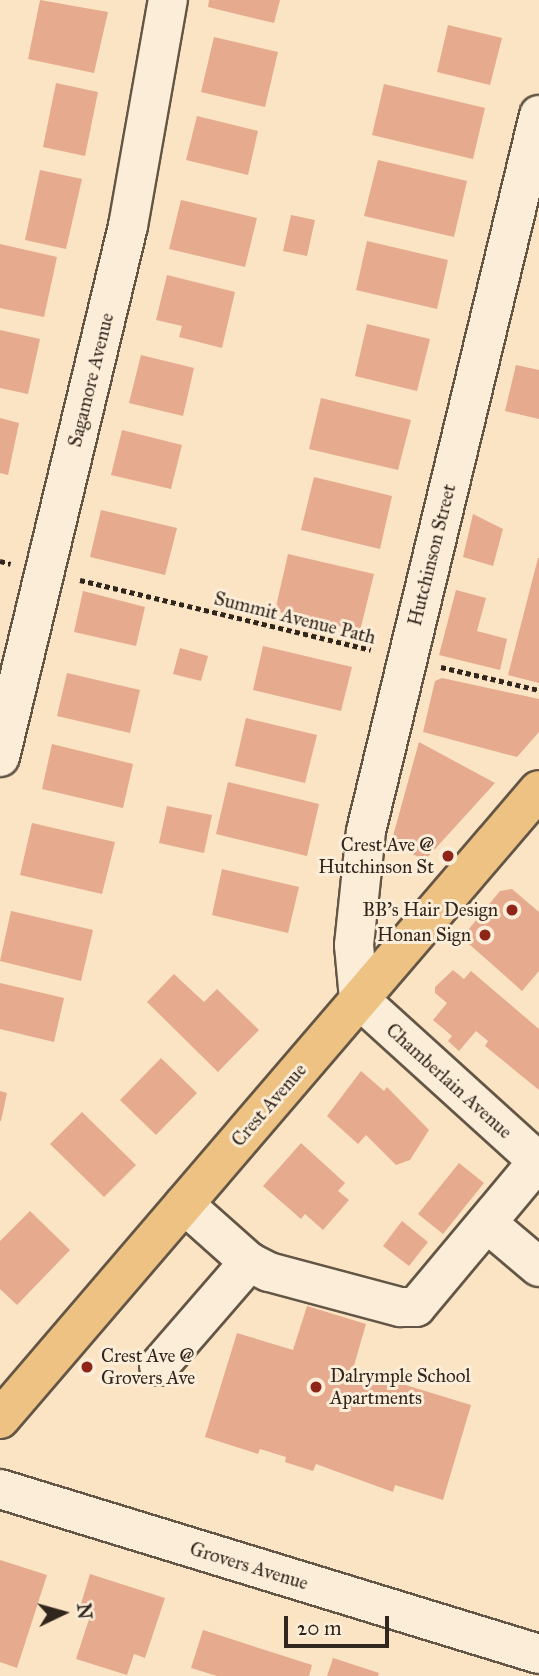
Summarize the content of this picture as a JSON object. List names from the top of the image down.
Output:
{
  "streets": {
    "main road": ["Crest Avenue"],
    "street": [
      "Sagamore Avenue",
      "Hutchinson Street",
      "Chamberlain Avenue",
      "Grovers Avenue"
    ],
    "path": ["Summit Avenue Path"]
  },
  "crossings": [
    ["Hutchinson Street", "Summit Avenue Path"],
    ["Hutchinson Street", "Chamberlain Avenue"],
    ["Hutchinson Street", "Crest Avenue"],
    ["Chamberlain Avenue", "Crest Avenue"]
  ],
  "places": [
    "Crest Ave @ Hutchinson St",
    "BB's Hair Design",
    "Honan Sign",
    "Crest Ave @ Grovers Ave",
    "Dalrymple School Apartments"
  ],
  "scale_bar": "20 m",
  "north": "right"
}
